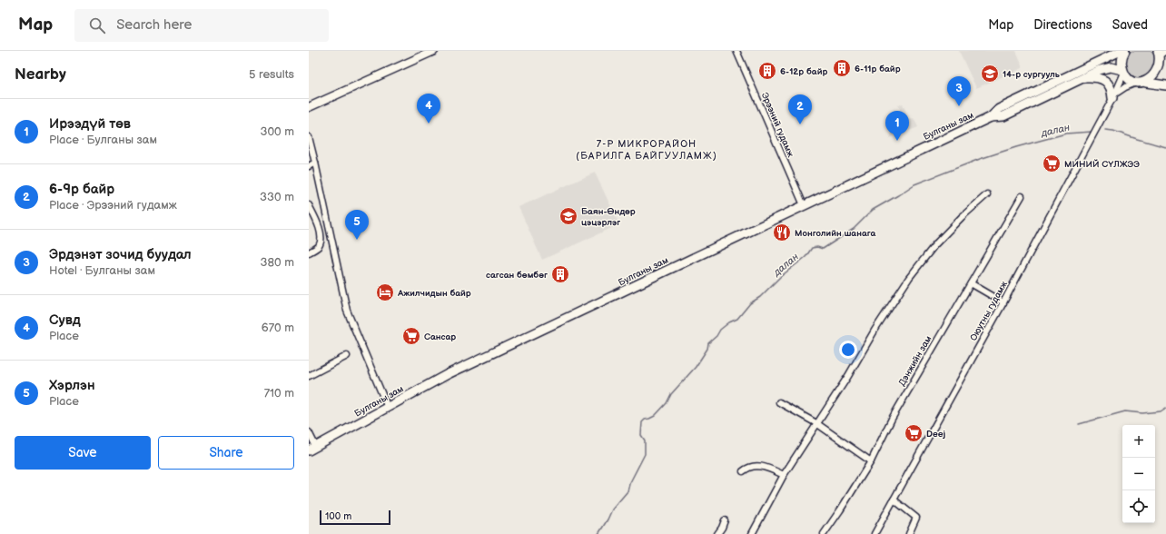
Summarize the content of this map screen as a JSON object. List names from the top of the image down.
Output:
{
  "streets": {
    "highway": ["Булганы зам"],
    "street": ["Эрээний гудамж", "Оюутны гудамж", "Дэнжийн зам"]
  },
  "crossings": [
    ["Эрээний гудамж", "Булганы зам"],
    ["Булганы зам", "Оюутны гудамж"]
  ],
  "districts": ["7-Р МИКРОРАЙОН (БАРИЛГА БАЙГУУЛАМЖ)"],
  "water": ["далан"],
  "places": {
    "building": ["6-11р байр", "6-12р байр", "сагсан бөмбөг"],
    "school or university": ["14-р сургууль", "Баян-Өндөр цэцэрлэг"],
    "supermarket": ["МИНИЙ СҮЛЖЭЭ", "Сансар", "Deej"],
    "restaurant": ["Монголийн шанага"],
    "hotel": ["Ажилчидын байр"]
  },
  "scale_bar": "100 m",
  "page": {
    "header": "Map",
    "search": "Search here",
    "nav": ["Map", "Directions", "Saved"],
    "heading": ["Nearby", "5 results"],
    "pins": [
      "3",
      "4",
      "2",
      "1",
      "5"
    ],
    "list": [
      {
        "mark": "1",
        "name": "Ирээдүй төв",
        "note": "Place · Булганы зам",
        "value": "300 m"
      },
      {
        "mark": "2",
        "name": "6-9р байр",
        "note": "Place · Эрээний гудамж",
        "value": "330 m"
      },
      {
        "mark": "3",
        "name": "Эрдэнэт зочид буудал",
        "note": "Hotel · Булганы зам",
        "value": "380 m"
      },
      {
        "mark": "4",
        "name": "Сувд",
        "note": "Place",
        "value": "670 m"
      },
      {
        "mark": "5",
        "name": "Хэрлэн",
        "note": "Place",
        "value": "710 m"
      }
    ],
    "buttons": ["Save", "Share"],
    "map_buttons": ["+", "−"],
    "scale": "100 m"
  }
}
